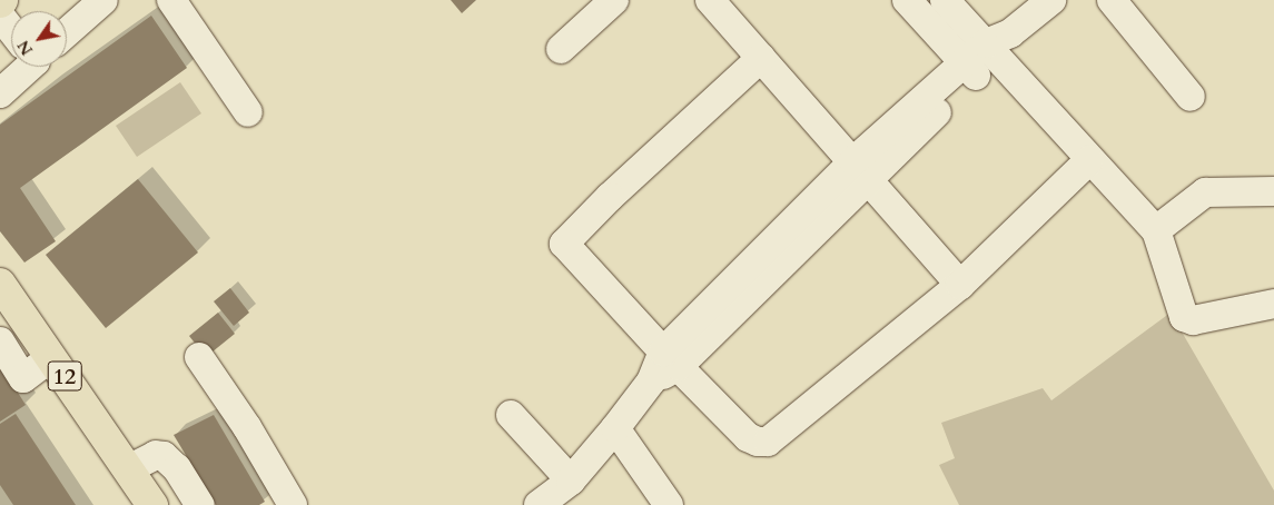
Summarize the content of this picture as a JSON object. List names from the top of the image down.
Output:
{
  "streets": {
    "highway": ["12"]
  },
  "north": "bottom left"
}
